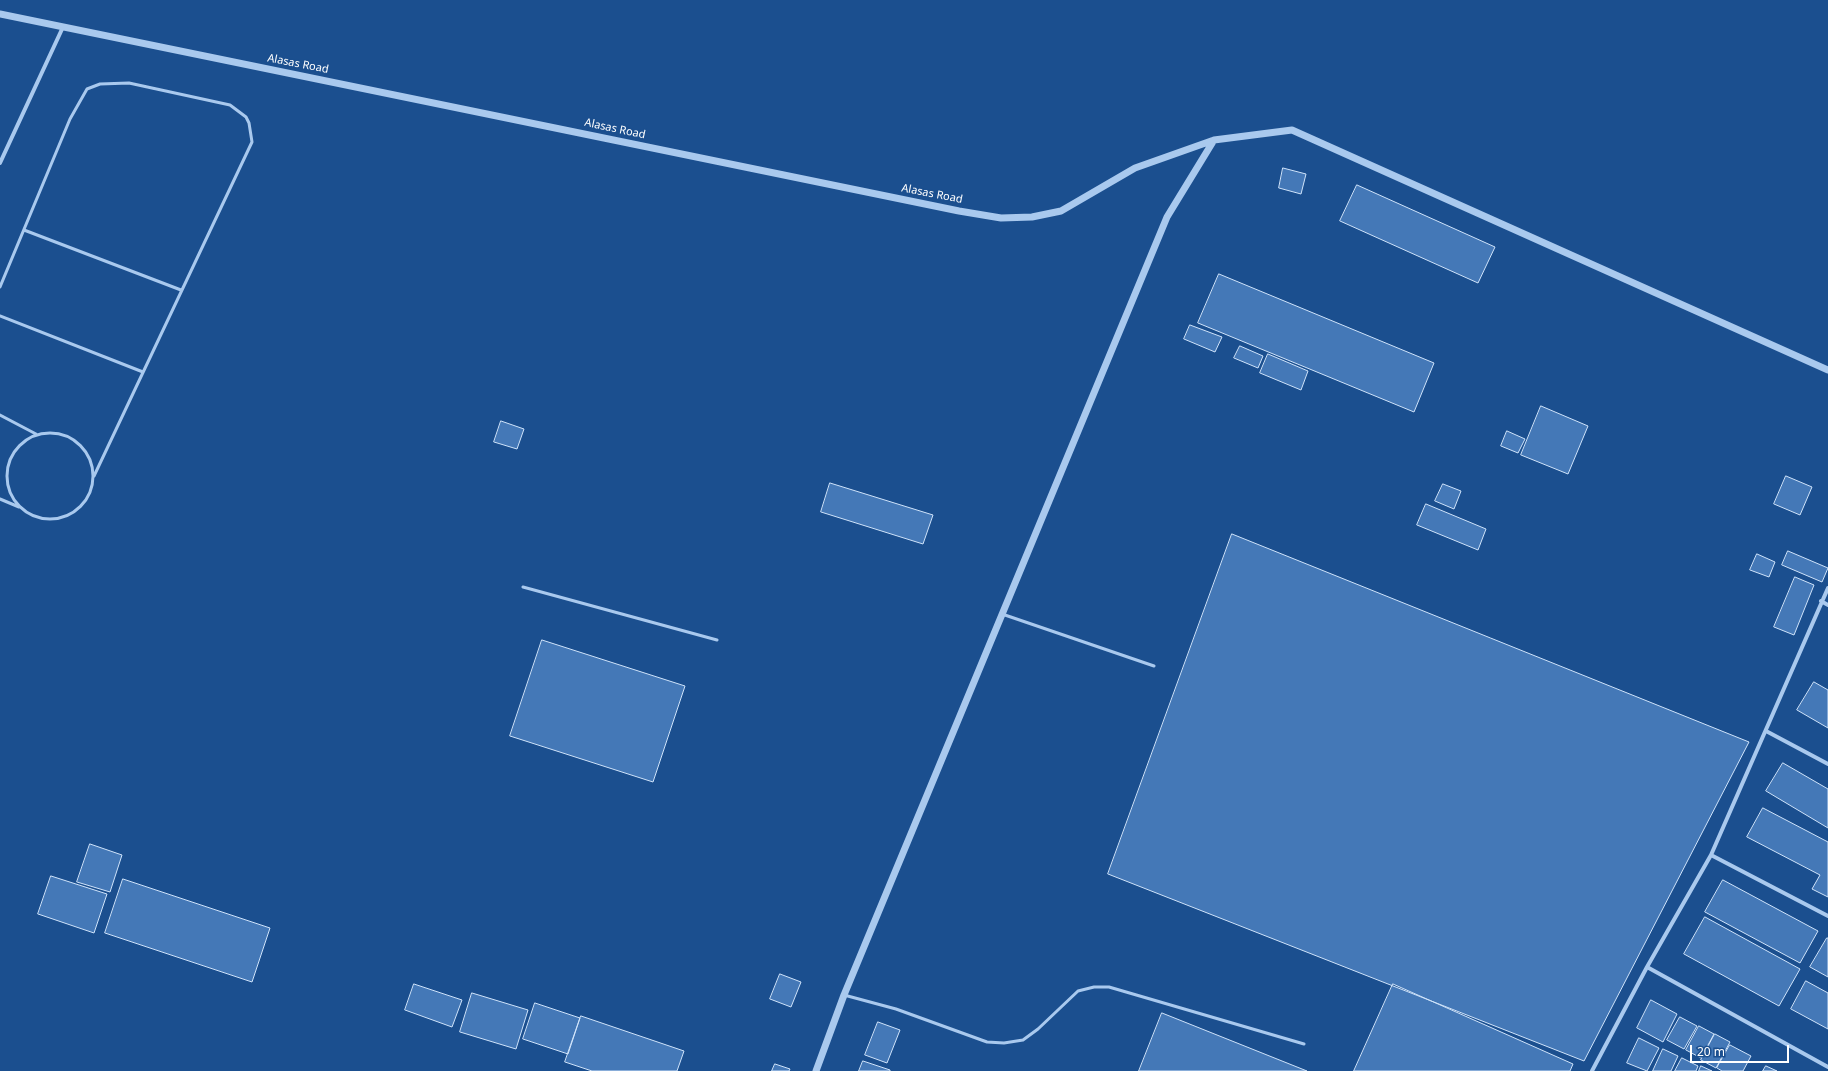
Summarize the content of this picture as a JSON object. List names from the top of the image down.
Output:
{
  "streets": {
    "street": ["Alasas Road"]
  },
  "scale_bar": "20 m"
}
